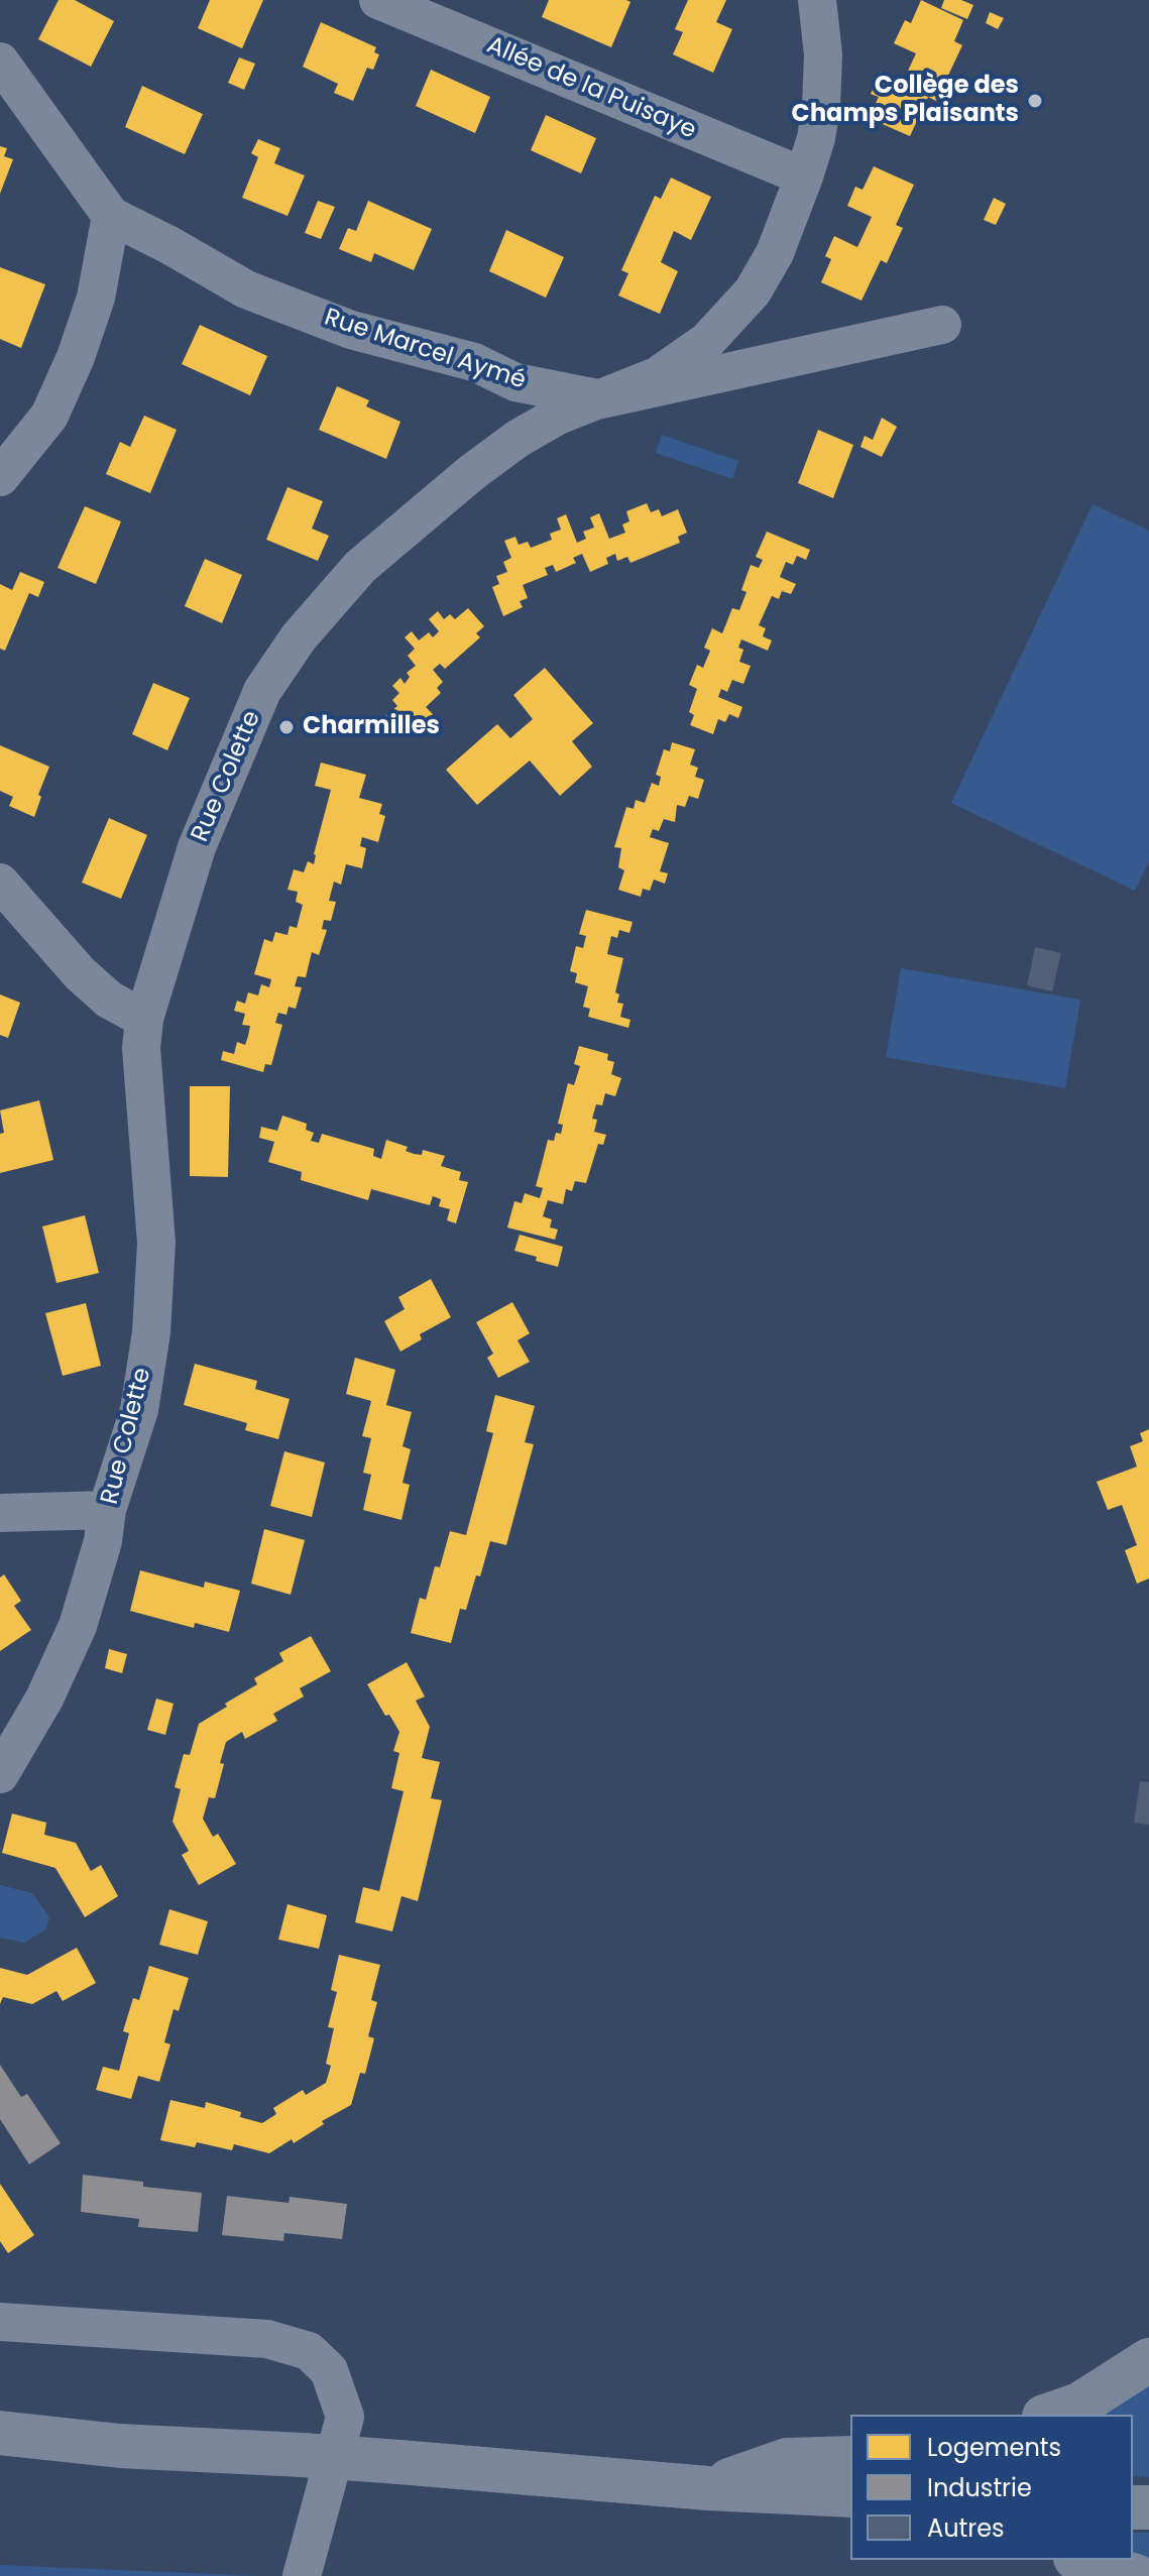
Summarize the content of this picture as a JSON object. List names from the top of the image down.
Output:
{
  "streets": {
    "street": ["Allée de la Puisaye", "Rue Marcel Aymé", "Rue Colette"]
  },
  "crossings": [
    ["Allée de la Puisaye", "Rue Colette"],
    ["Rue Marcel Aymé", "Rue Colette"]
  ],
  "places": ["Collège des Champs Plaisants", "Charmilles"],
  "legend": ["Logements", "Industrie", "Autres"]
}
